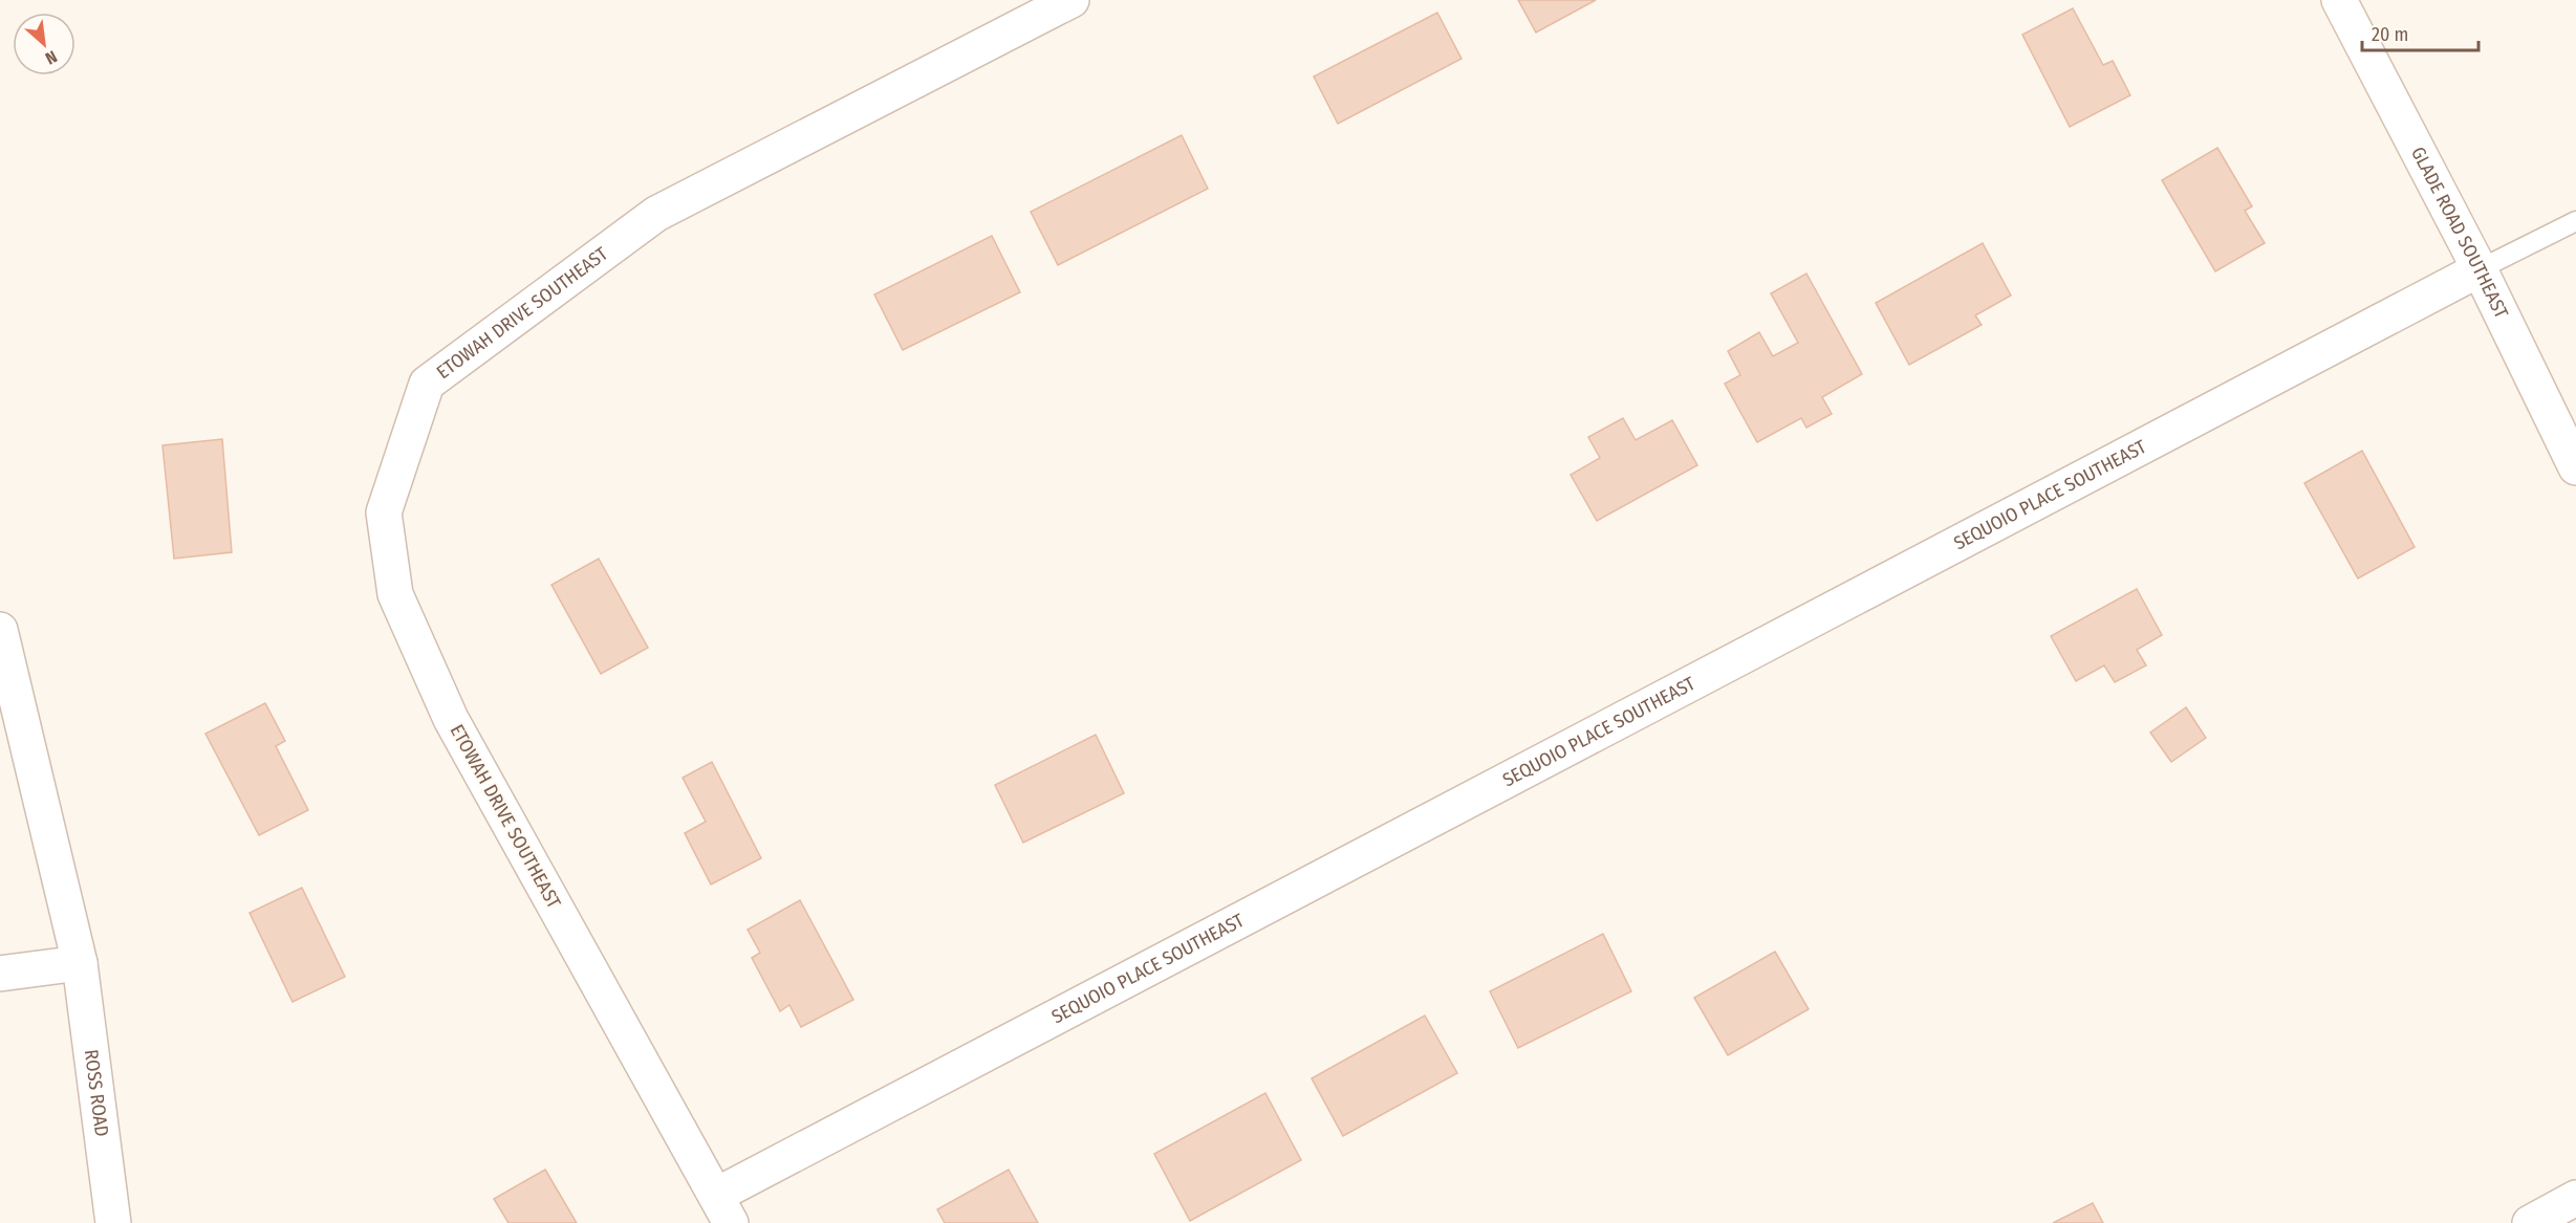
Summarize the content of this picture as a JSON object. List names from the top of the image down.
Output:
{
  "streets": {
    "street": [
      "GLADE ROAD SOUTHEAST",
      "ETOWAH DRIVE SOUTHEAST",
      "SEQUOIO PLACE SOUTHEAST",
      "ROSS ROAD"
    ]
  },
  "crossings": [
    ["GLADE ROAD SOUTHEAST", "SEQUOIO PLACE SOUTHEAST"],
    ["ETOWAH DRIVE SOUTHEAST", "SEQUOIO PLACE SOUTHEAST"]
  ],
  "scale_bar": "20 m",
  "north": "bottom right"
}
